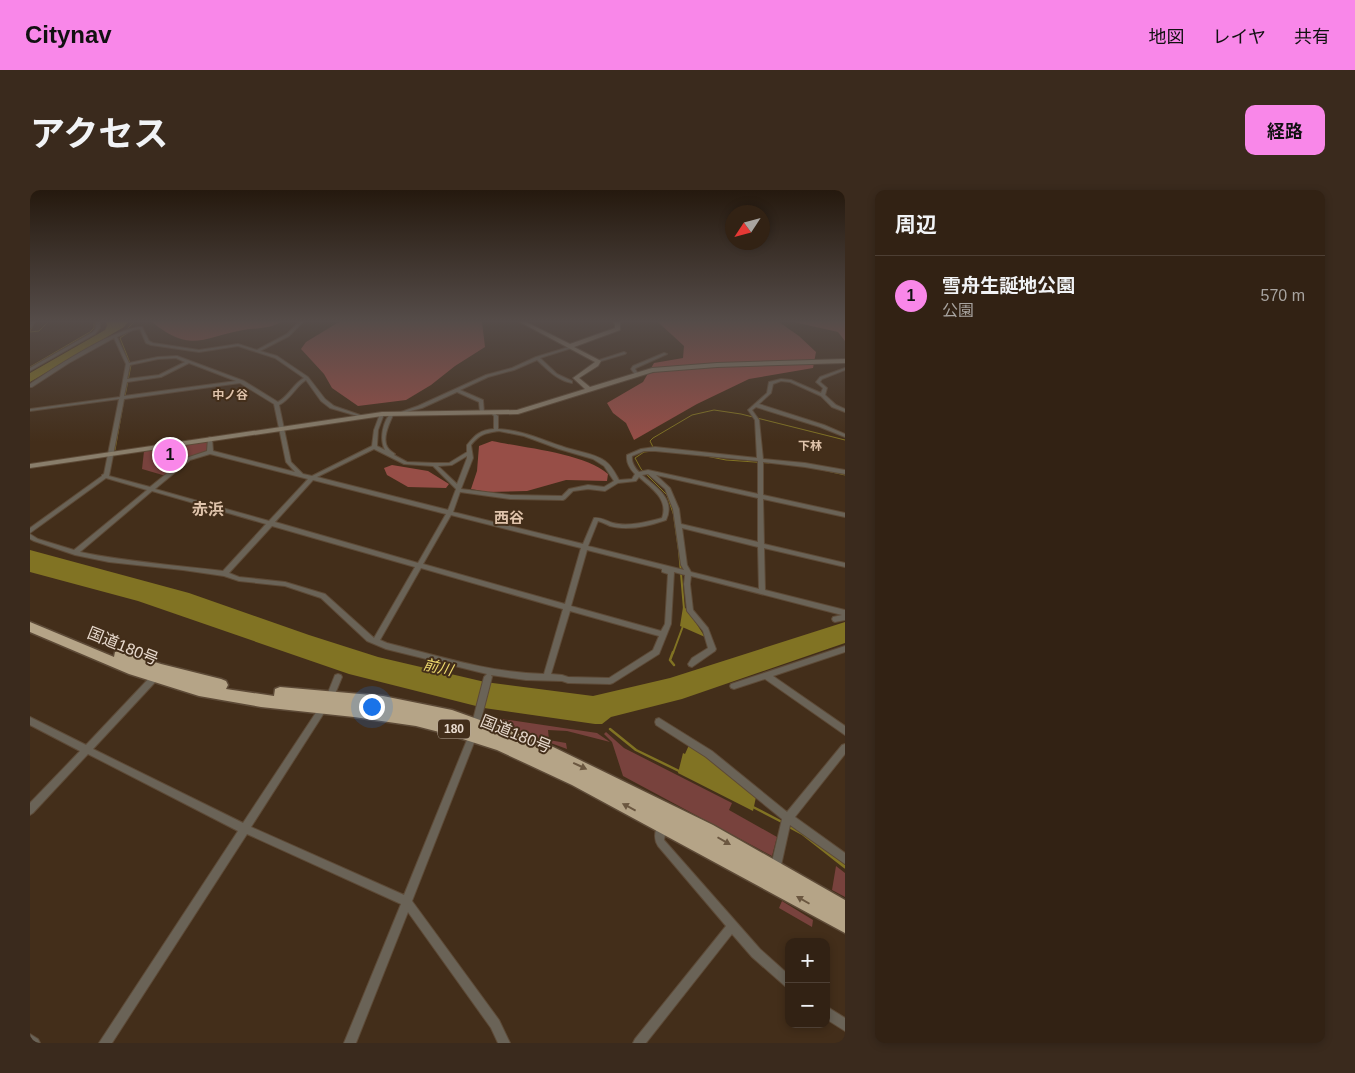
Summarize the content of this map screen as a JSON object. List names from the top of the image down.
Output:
{
  "streets": {
    "highway": ["国道180号", "180"]
  },
  "districts": [
    "中ノ谷",
    "下林",
    "赤浜",
    "西谷"
  ],
  "water": ["前川"],
  "north": "bottom left",
  "page": {
    "header": "Citynav",
    "nav": ["地図", "レイヤ", "共有"],
    "title": "アクセス",
    "buttons": "経路",
    "heading": "周辺",
    "list": [
      {
        "mark": "1",
        "name": "雪舟生誕地公園",
        "note": "公園",
        "value": "570 m"
      }
    ],
    "pins": "1",
    "map_buttons": ["+", "−"]
  }
}
